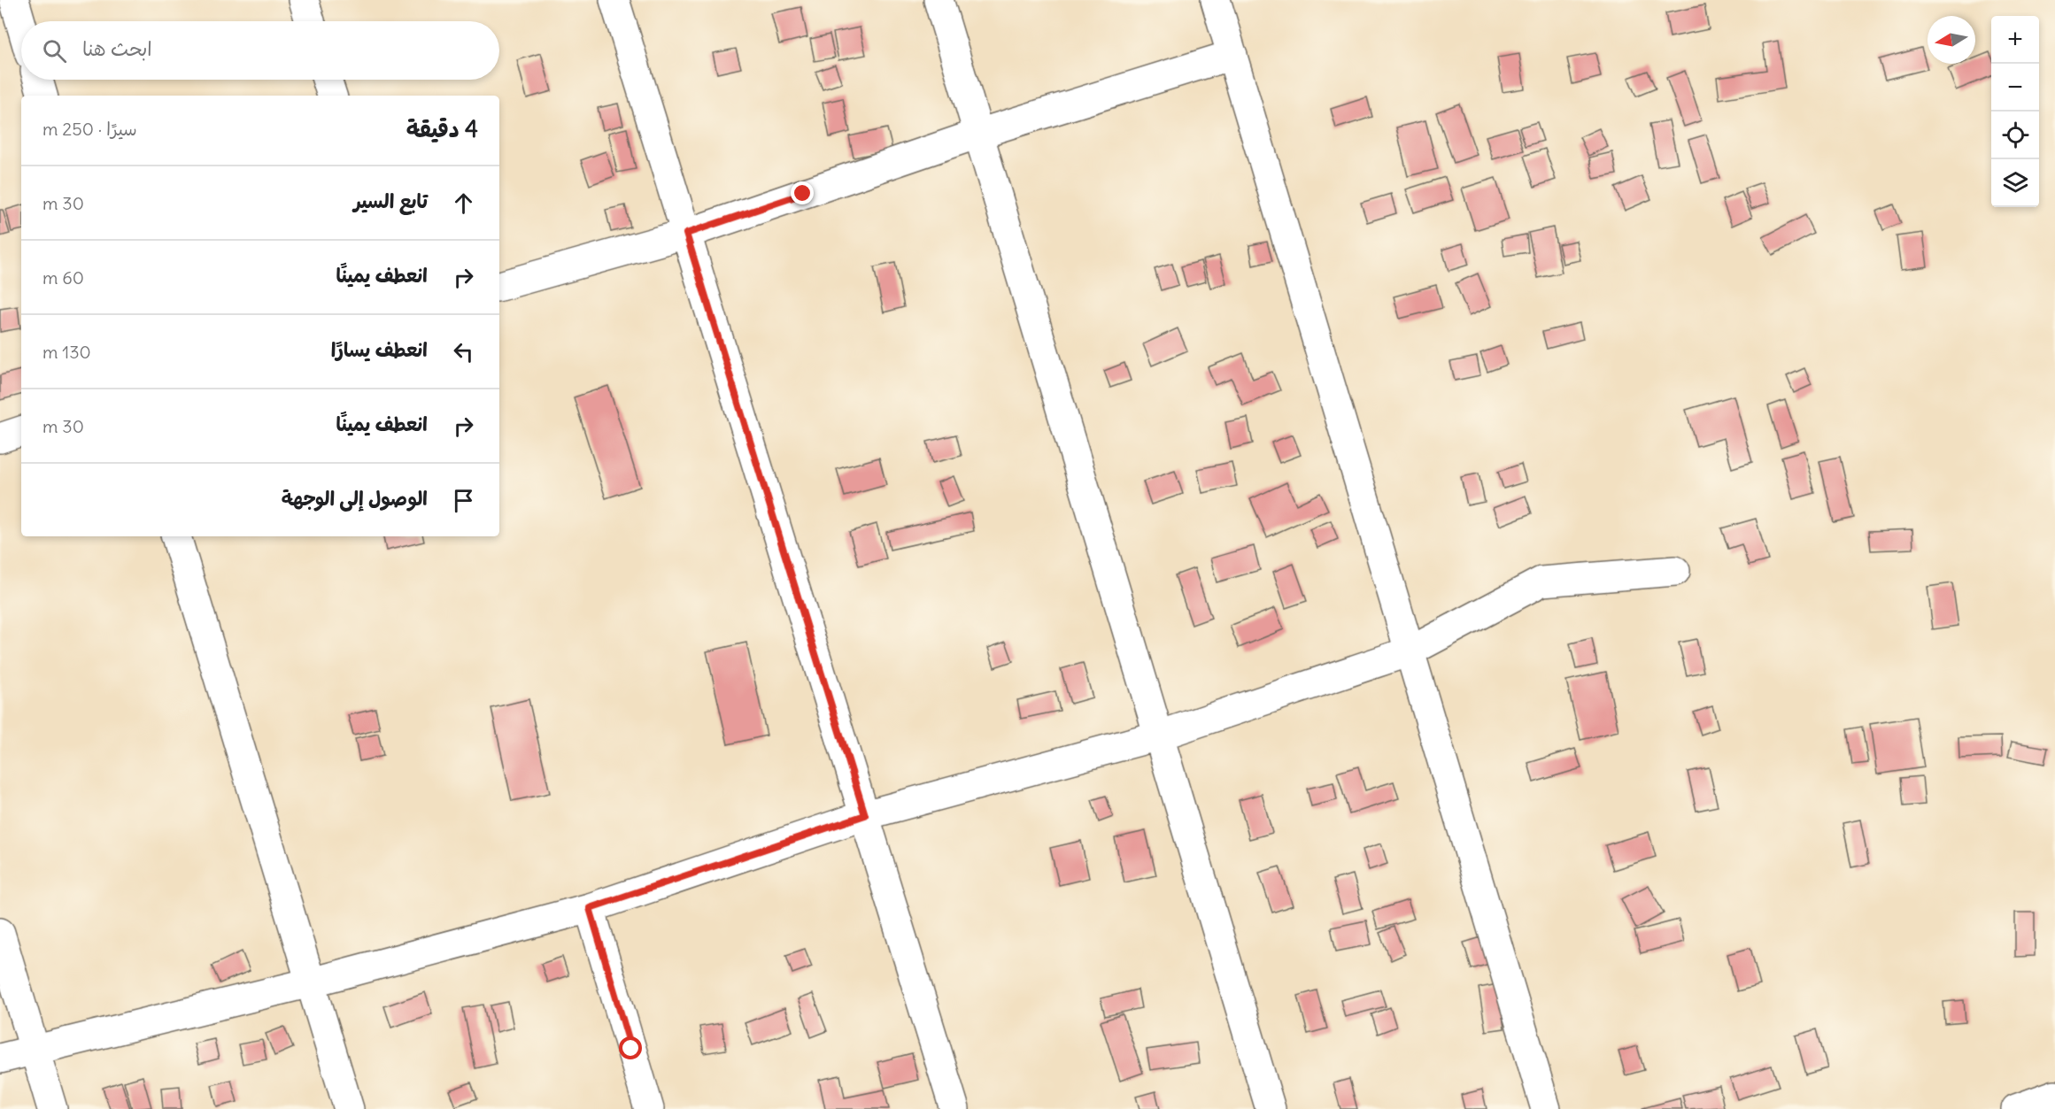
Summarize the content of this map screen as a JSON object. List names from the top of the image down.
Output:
{
  "north": "left",
  "page": {
    "map_buttons": ["+", "−"],
    "search": "ابحث هنا",
    "heading": ["4 دقيقة", "سيرًا · 250 m"],
    "list": [
      ["تابع السير", "30 m"],
      ["انعطف يمينًا", "60 m"],
      ["انعطف يسارًا", "130 m"],
      ["انعطف يمينًا", "30 m"],
      "الوصول إلى الوجهة"
    ]
  }
}
